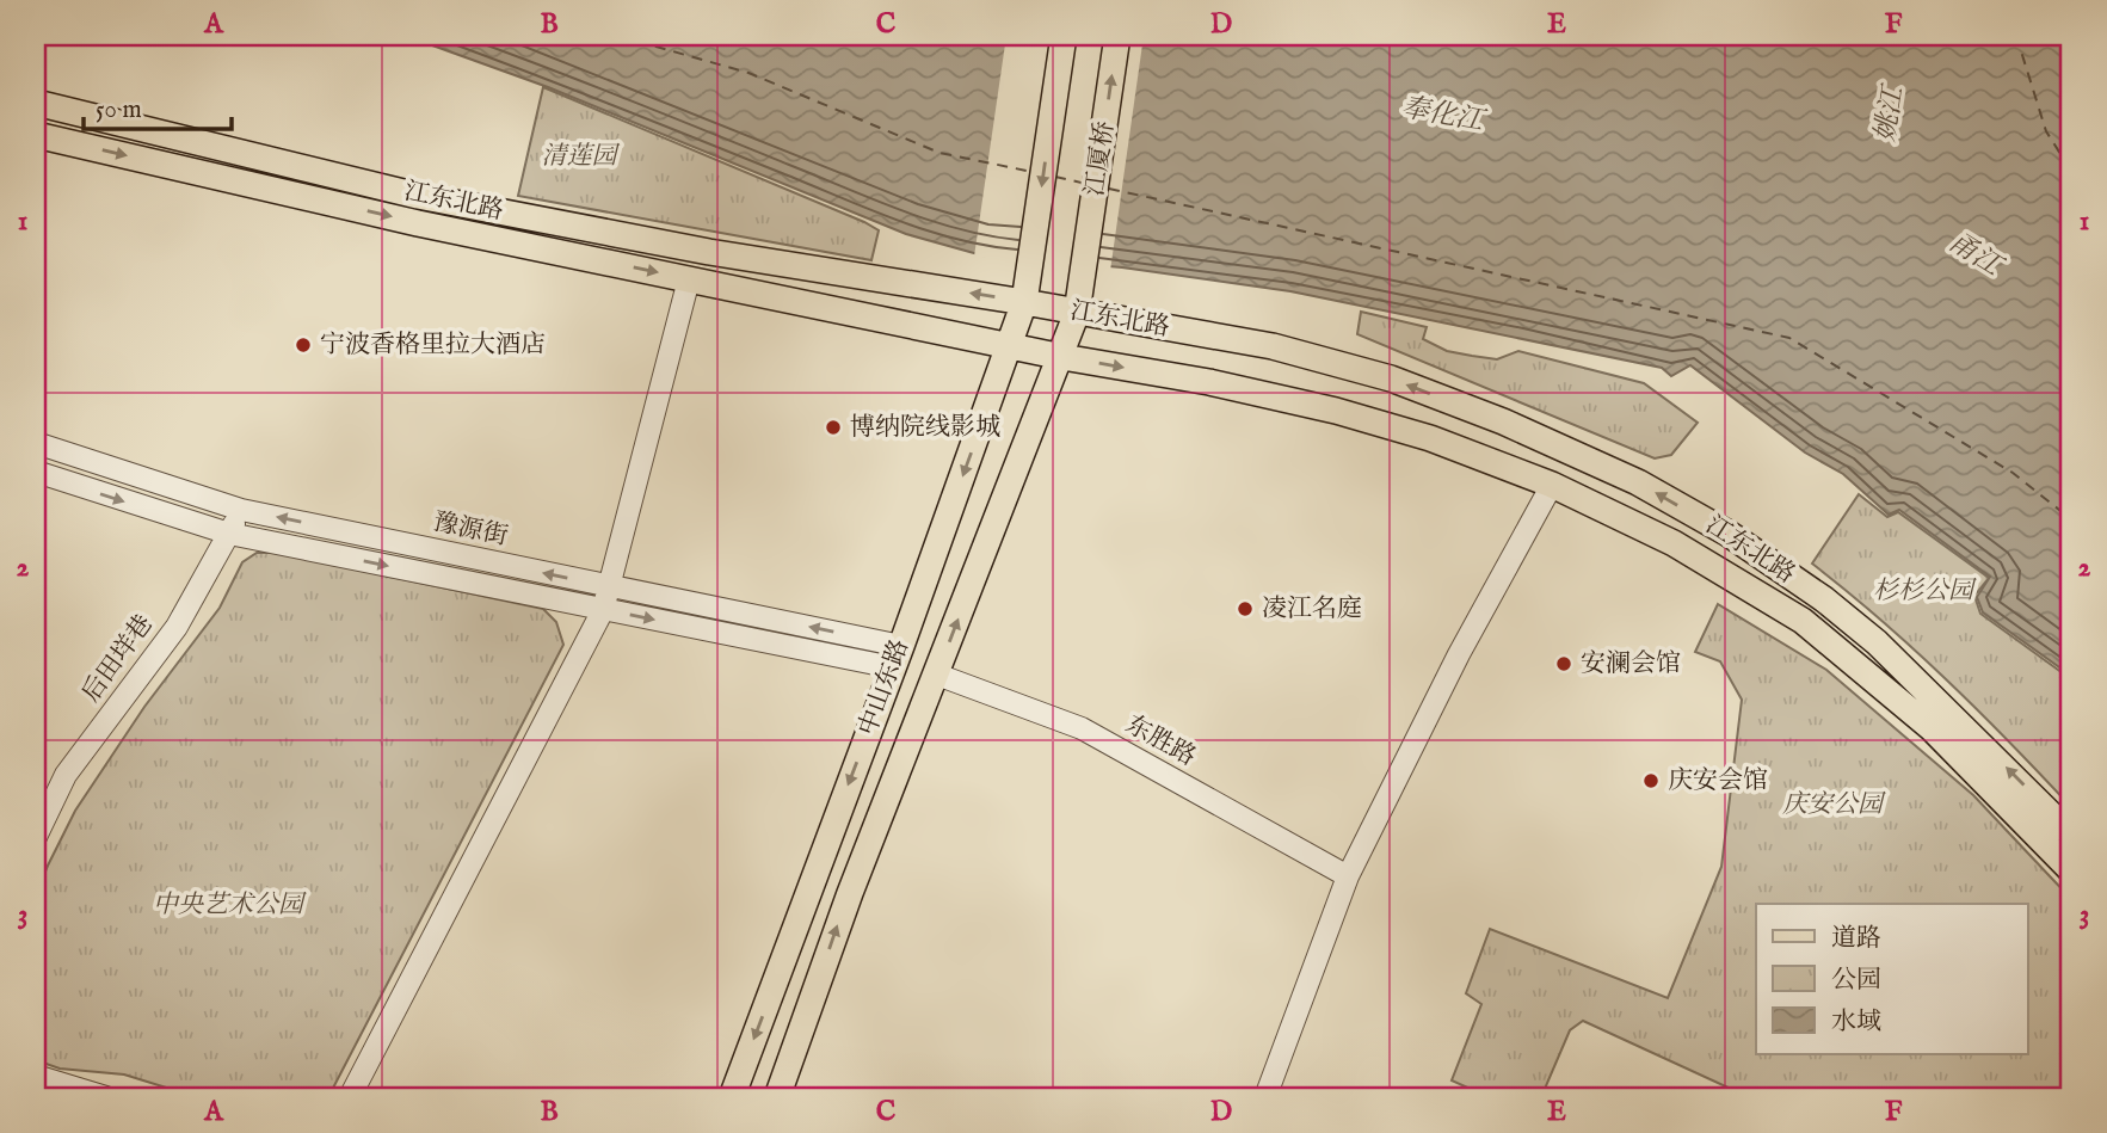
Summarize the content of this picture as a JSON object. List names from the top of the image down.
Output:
{
  "streets": {
    "main road": ["江厦桥", "江东北路", "中山东路"],
    "street": ["豫源街", "后田垟巷", "东胜路"]
  },
  "crossings": [
    ["江厦桥", "中山东路"],
    ["江东北路", "中山东路"],
    ["豫源街", "后田垟巷"],
    ["豫源街", "中山东路"],
    ["中山东路", "东胜路"]
  ],
  "one_way": ["江厦桥"],
  "water": ["奉化江", "姚江", "甬江"],
  "parks": [
    "清莲园",
    "杉杉公园",
    "庆安公园",
    "中央艺术公园"
  ],
  "places": [
    "宁波香格里拉大酒店",
    "博纳院线影城",
    "凌江名庭",
    "安澜会馆",
    "庆安会馆"
  ],
  "legend": ["道路", "公园", "水域"],
  "scale_bar": "50 m",
  "grid": {
    "columns": [
      "A",
      "B",
      "C",
      "D",
      "E",
      "F"
    ],
    "rows": ["1", "2", "3"]
  }
}
